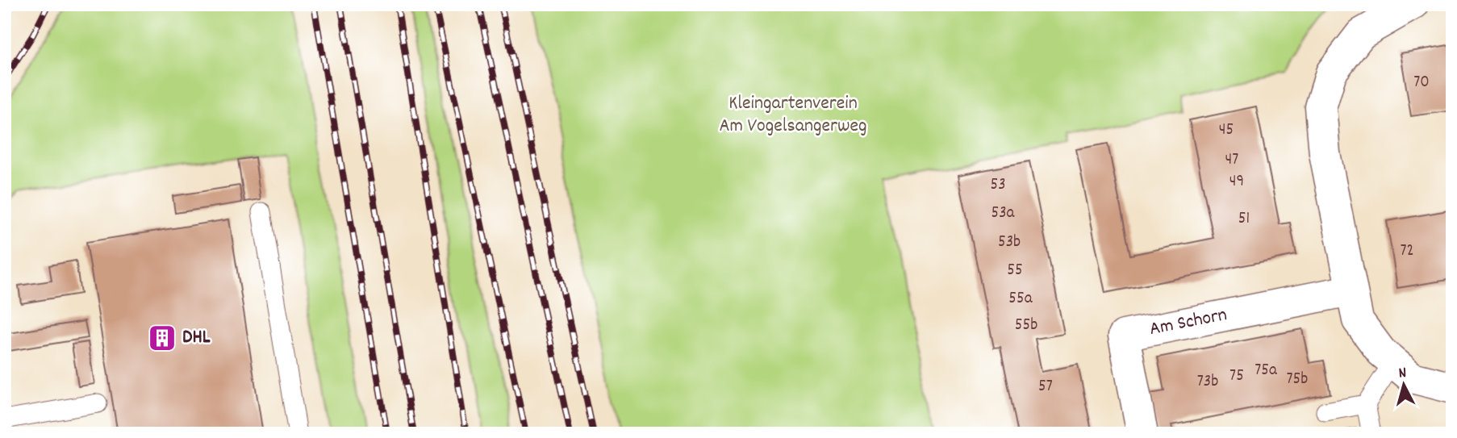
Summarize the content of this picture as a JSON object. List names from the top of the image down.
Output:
{
  "streets": {
    "street": ["Am Schorn"]
  },
  "parks": ["Kleingartenverein Am Vogelsangerweg"],
  "places": {
    "building": ["DHL"]
  },
  "house_numbers": [
    "70",
    "45",
    "47",
    "49",
    "53",
    "53a",
    "51",
    "53b",
    "72",
    "55",
    "55a",
    "55b",
    "75a",
    "75",
    "75b",
    "73b",
    "57"
  ],
  "north": "top"
}
